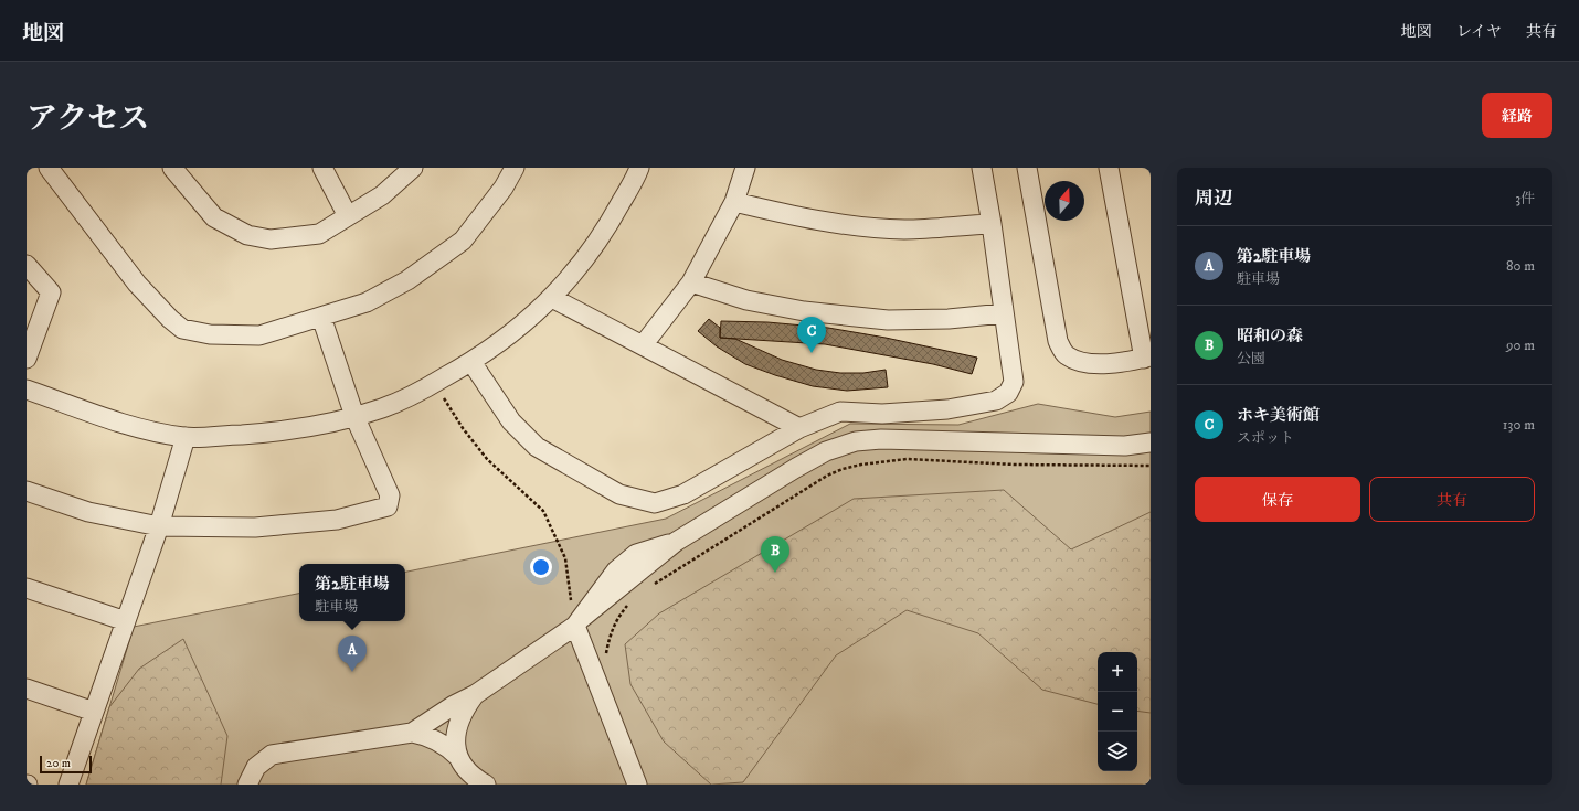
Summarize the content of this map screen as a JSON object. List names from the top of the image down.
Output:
{
  "scale_bar": "20 m",
  "north": "top",
  "page": {
    "header": "地図",
    "nav": ["地図", "レイヤ", "共有"],
    "title": "アクセス",
    "buttons": [
      "経路",
      ["保存", "共有"]
    ],
    "heading": ["周辺", "3件"],
    "list": [
      {
        "mark": "A",
        "name": "第2駐車場",
        "note": "駐車場",
        "value": "80 m"
      },
      {
        "mark": "B",
        "name": "昭和の森",
        "note": "公園",
        "value": "90 m"
      },
      {
        "mark": "C",
        "name": "ホキ美術館",
        "note": "スポット",
        "value": "130 m"
      }
    ],
    "pins": ["C", "B", "A"],
    "popup": ["第2駐車場", "駐車場"],
    "map_buttons": ["+", "−"],
    "scale": "20 m"
  }
}
